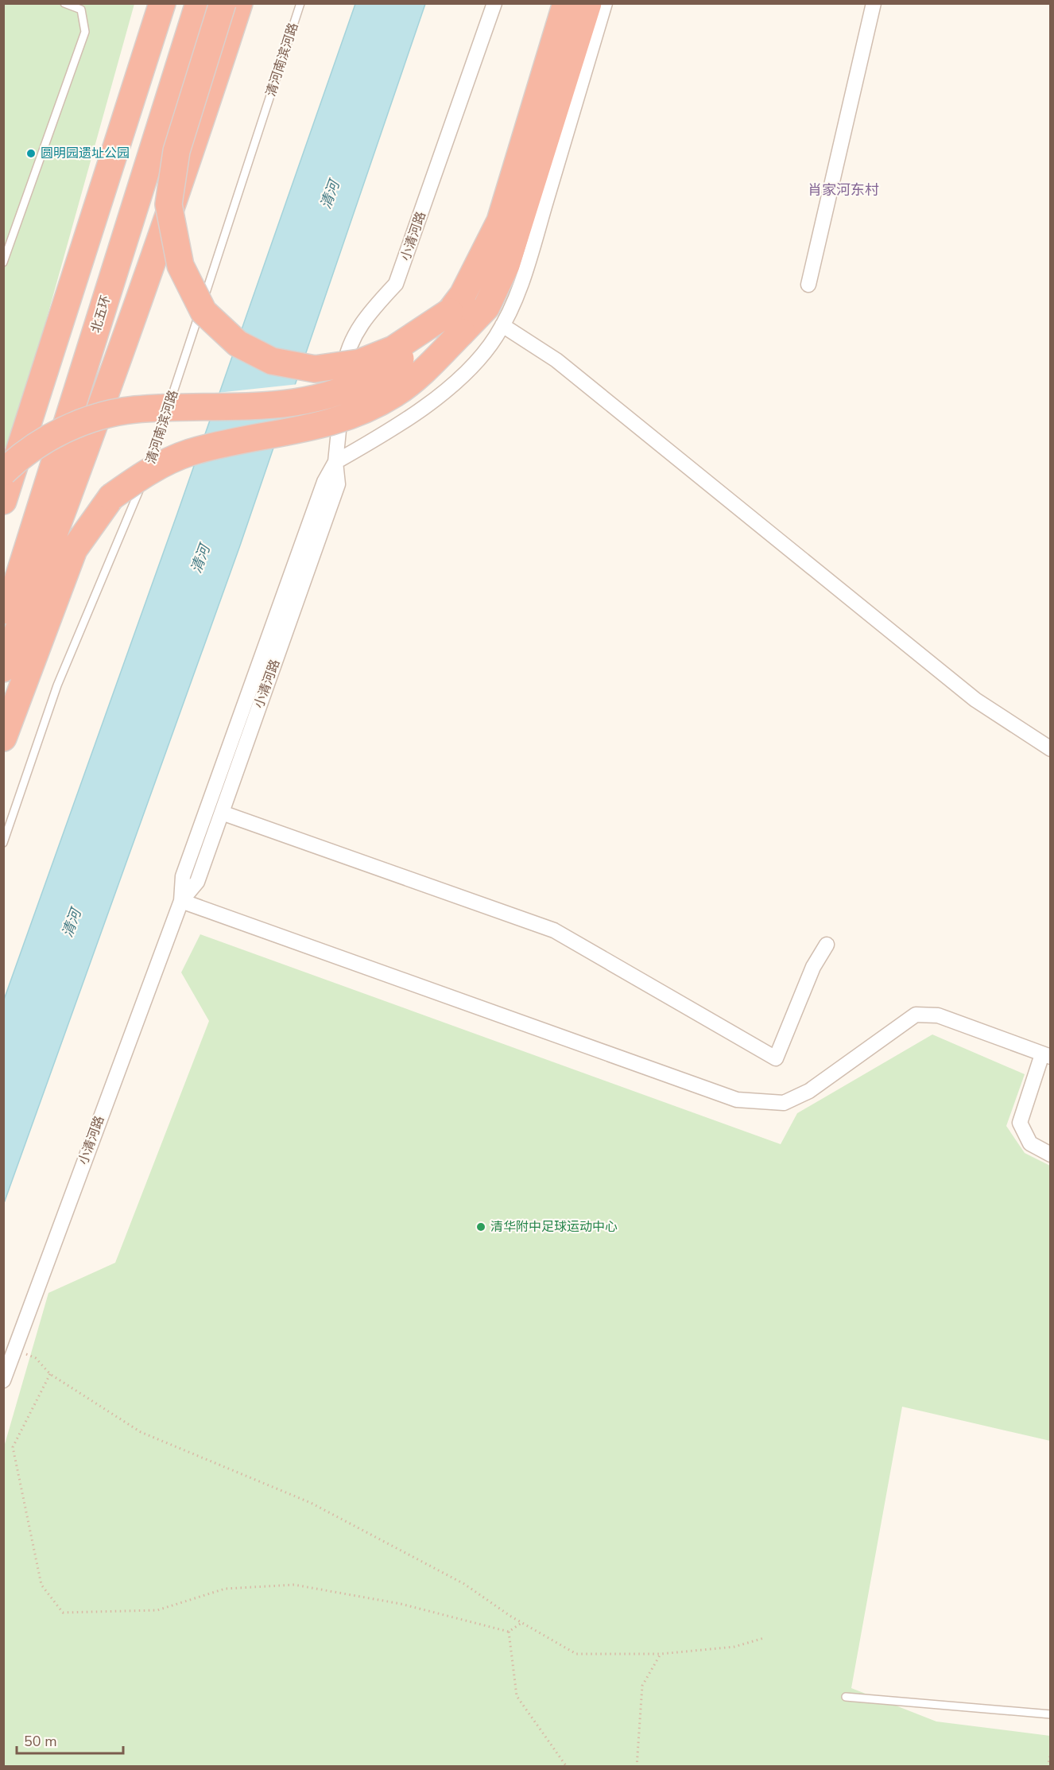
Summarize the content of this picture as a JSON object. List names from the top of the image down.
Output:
{
  "streets": {
    "highway": ["北五环"],
    "street": ["小清河路"],
    "lane": ["清河南滨河路"]
  },
  "districts": ["肖家河东村"],
  "water": ["清河"],
  "places": ["圆明园遗址公园", "清华附中足球运动中心"],
  "scale_bar": "50 m"
}
